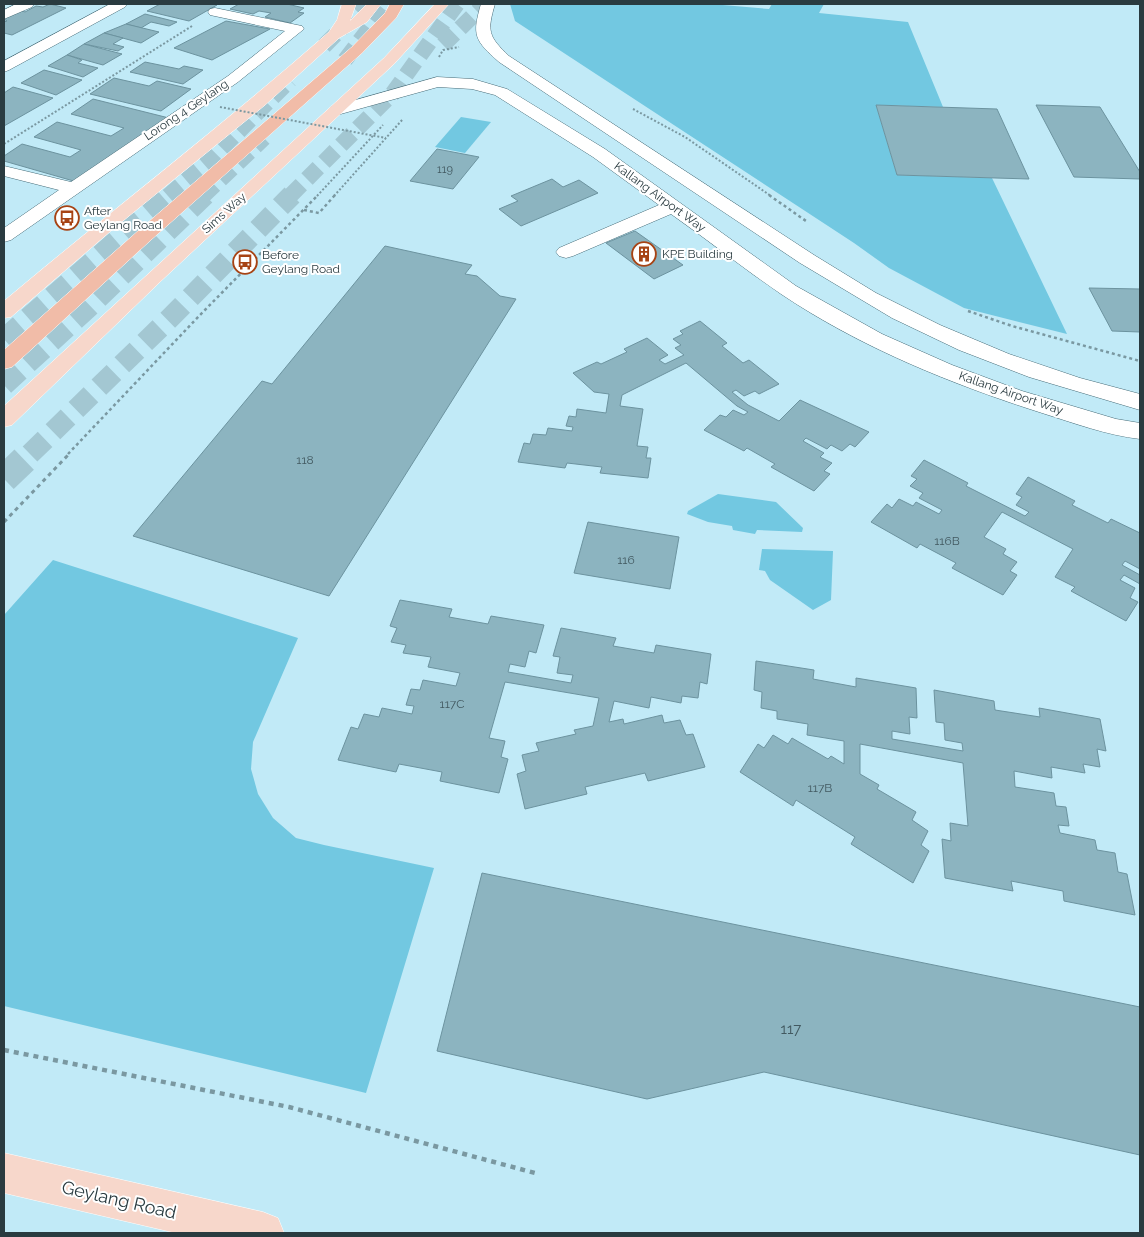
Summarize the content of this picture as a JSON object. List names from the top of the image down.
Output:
{
  "streets": {
    "main road": ["Sims Way", "Geylang Road"],
    "street": ["Lorong 4 Geylang", "Kallang Airport Way"]
  },
  "crossings": [
    ["Kallang Airport Way", "Sims Way"]
  ],
  "places": {
    "bus stop": ["After Geylang Road", "Before Geylang Road"],
    "building": ["KPE Building"]
  },
  "house_numbers": [
    "119",
    "118",
    "116B",
    "116",
    "117C",
    "117B",
    "117"
  ]
}
